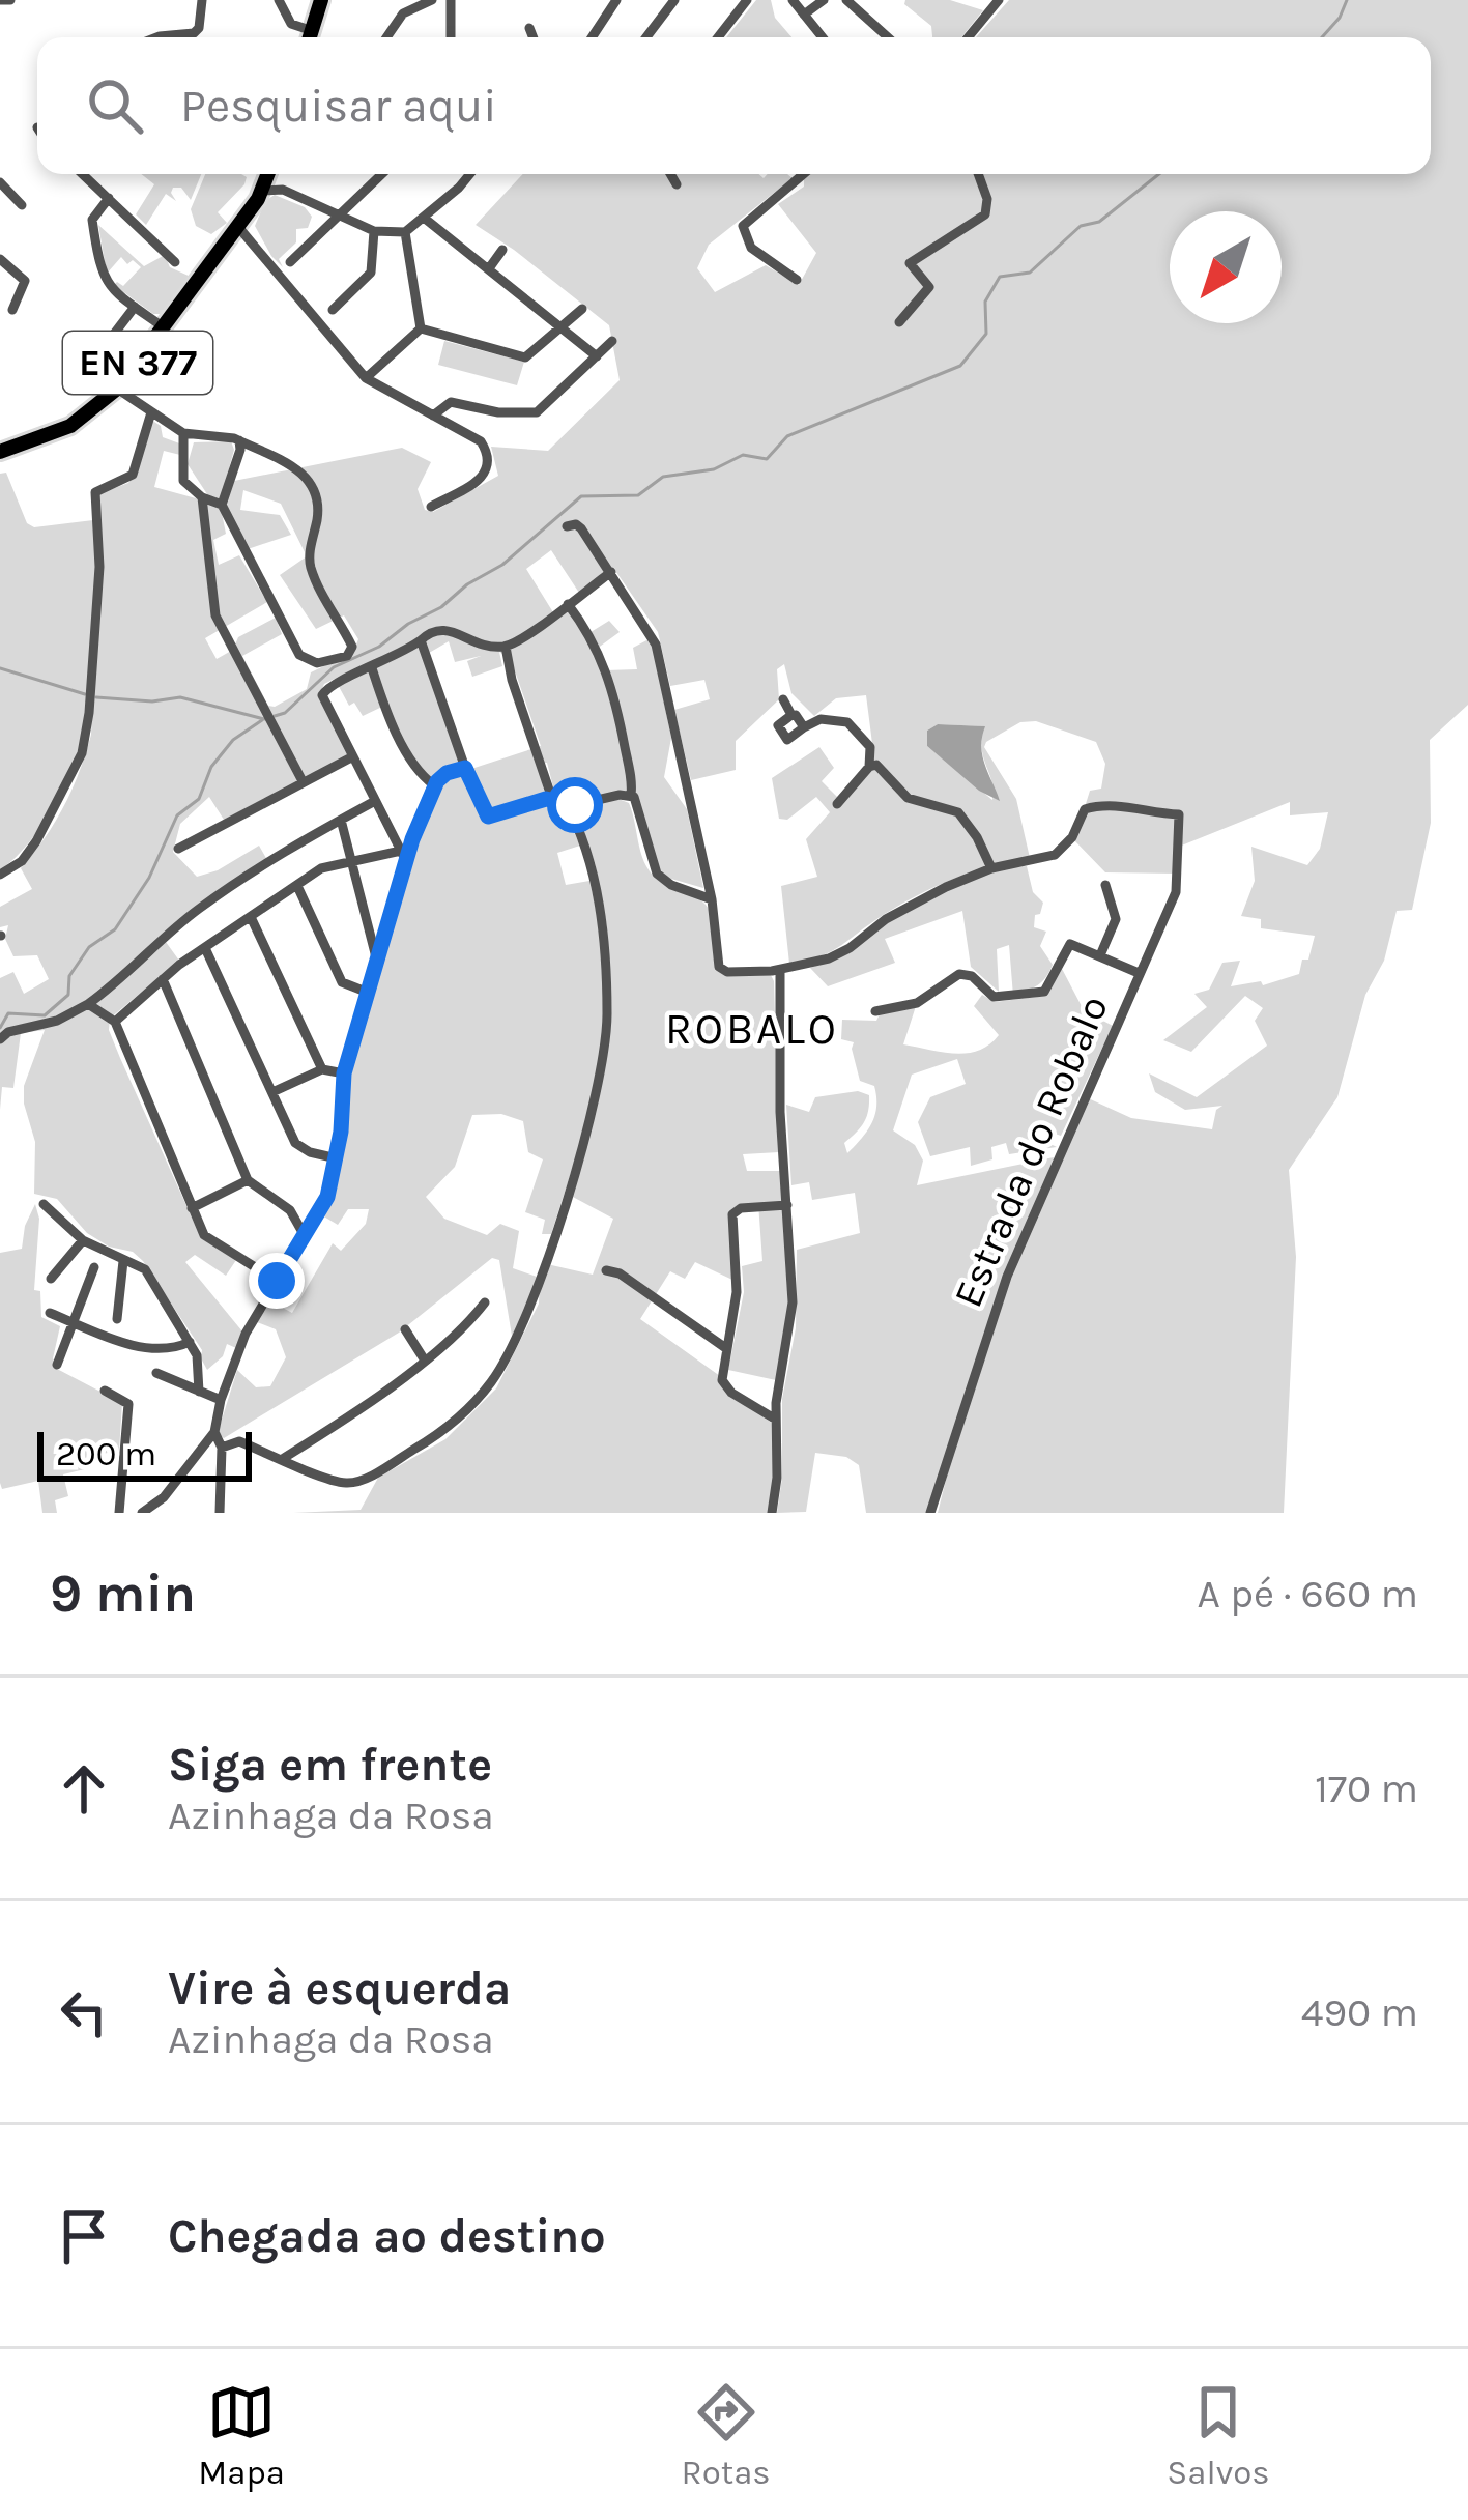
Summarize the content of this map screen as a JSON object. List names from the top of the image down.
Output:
{
  "streets": {
    "main road": ["EN 377"],
    "street": ["Estrada do Robalo"]
  },
  "districts": ["ROBALO"],
  "scale_bar": "200 m",
  "north": "bottom left",
  "page": {
    "search": "Pesquisar aqui",
    "scale": "200 m",
    "heading": ["9 min", "A pé · 660 m"],
    "list": [
      ["Siga em frente", "Azinhaga da Rosa", "170 m"],
      ["Vire à esquerda", "Azinhaga da Rosa", "490 m"],
      "Chegada ao destino"
    ],
    "nav": ["Mapa", "Rotas", "Salvos"]
  }
}
